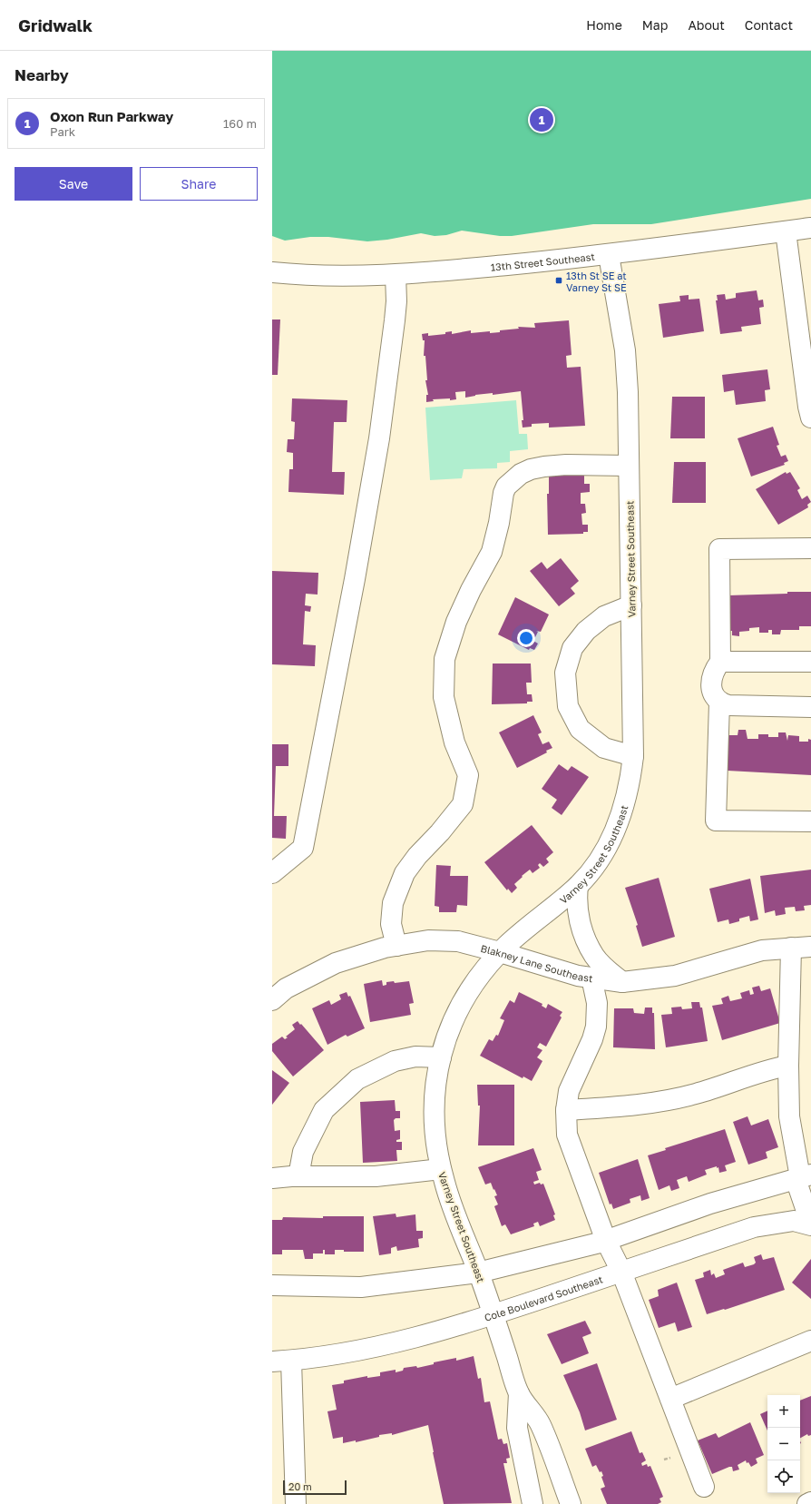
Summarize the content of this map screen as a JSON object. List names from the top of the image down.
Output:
{
  "streets": {
    "street": [
      "13th Street Southeast",
      "Varney Street Southeast",
      "Blakney Lane Southeast",
      "Cole Boulevard Southeast"
    ]
  },
  "crossings": [
    ["13th Street Southeast", "Varney Street Southeast"],
    ["Varney Street Southeast", "Blakney Lane Southeast"],
    ["Varney Street Southeast", "Cole Boulevard Southeast"]
  ],
  "places": {
    "transit": ["13th St SE at Varney St SE"]
  },
  "scale_bar": "20 m",
  "page": {
    "header": "Gridwalk",
    "nav": [
      "Home",
      "Map",
      "About",
      "Contact"
    ],
    "heading": "Nearby",
    "list": [
      {
        "mark": "1",
        "name": "Oxon Run Parkway",
        "note": "Park",
        "value": "160 m"
      }
    ],
    "pins": "1",
    "buttons": ["Save", "Share"],
    "map_buttons": ["+", "−"],
    "scale": "20 m"
  }
}
